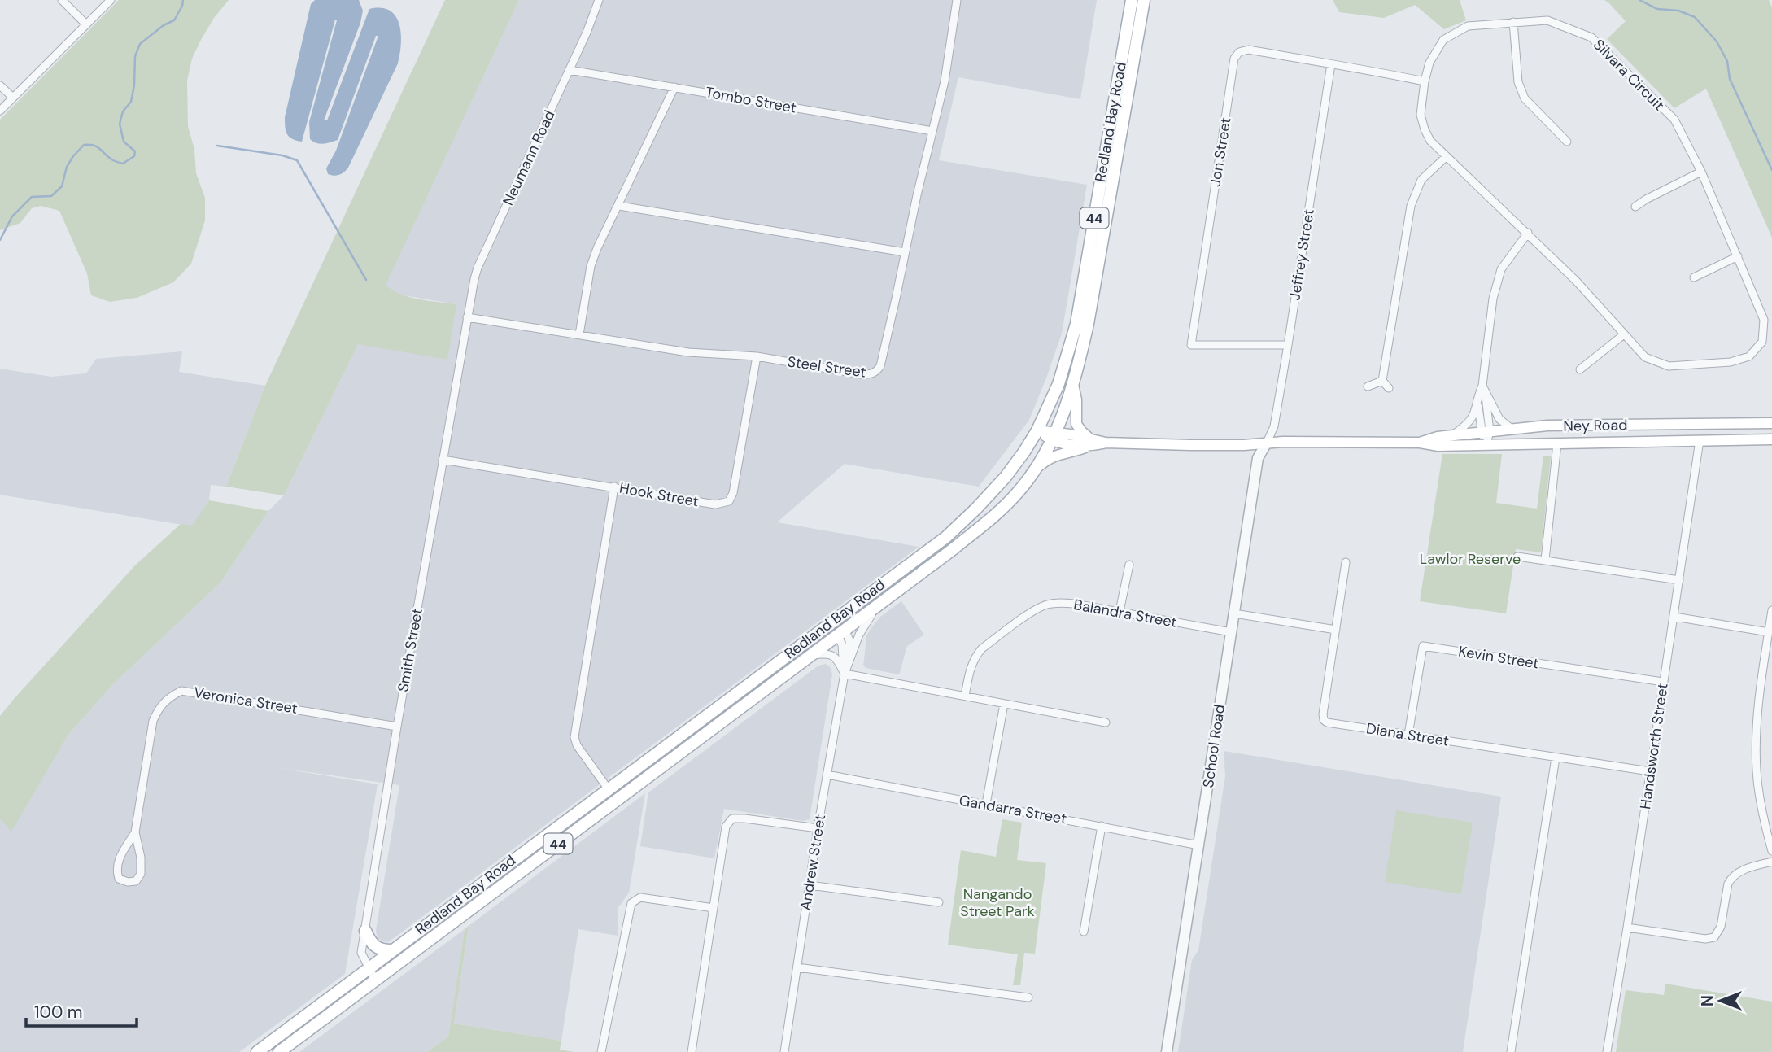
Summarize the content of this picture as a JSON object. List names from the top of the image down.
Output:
{
  "streets": {
    "main road": ["Redland Bay Road", "44", "Ney Road"],
    "street": [
      "Silvara Circuit",
      "Tombo Street",
      "Jon Street",
      "Neumann Road",
      "Jeffrey Street",
      "Steel Street",
      "Hook Street",
      "Balandra Street",
      "Smith Street",
      "Kevin Street",
      "Veronica Street",
      "Diana Street",
      "School Road",
      "Handsworth Street",
      "Gandarra Street",
      "Andrew Street"
    ]
  },
  "crossings": [
    ["Silvara Circuit", "Jon Street"],
    ["Tombo Street", "Neumann Road"],
    ["Tombo Street", "Steel Street"],
    ["Redland Bay Road", "Ney Road"],
    ["Redland Bay Road", "Smith Street"],
    ["Redland Bay Road", "Andrew Street"],
    ["Jon Street", "Jeffrey Street"],
    ["Neumann Road", "Steel Street"],
    ["Neumann Road", "Smith Street"],
    ["Jeffrey Street", "Ney Road"],
    ["Jeffrey Street", "School Road"],
    ["Steel Street", "Hook Street"],
    ["Steel Street", "Smith Street"],
    ["Ney Road", "School Road"],
    ["Ney Road", "Handsworth Street"],
    ["Hook Street", "Smith Street"],
    ["Balandra Street", "School Road"],
    ["Smith Street", "Veronica Street"],
    ["Kevin Street", "Diana Street"],
    ["Kevin Street", "Handsworth Street"],
    ["Diana Street", "Handsworth Street"],
    ["School Road", "Gandarra Street"],
    ["Gandarra Street", "Andrew Street"]
  ],
  "parks": ["Lawlor Reserve", "Nangando Street Park"],
  "scale_bar": "100 m",
  "north": "left"
}
